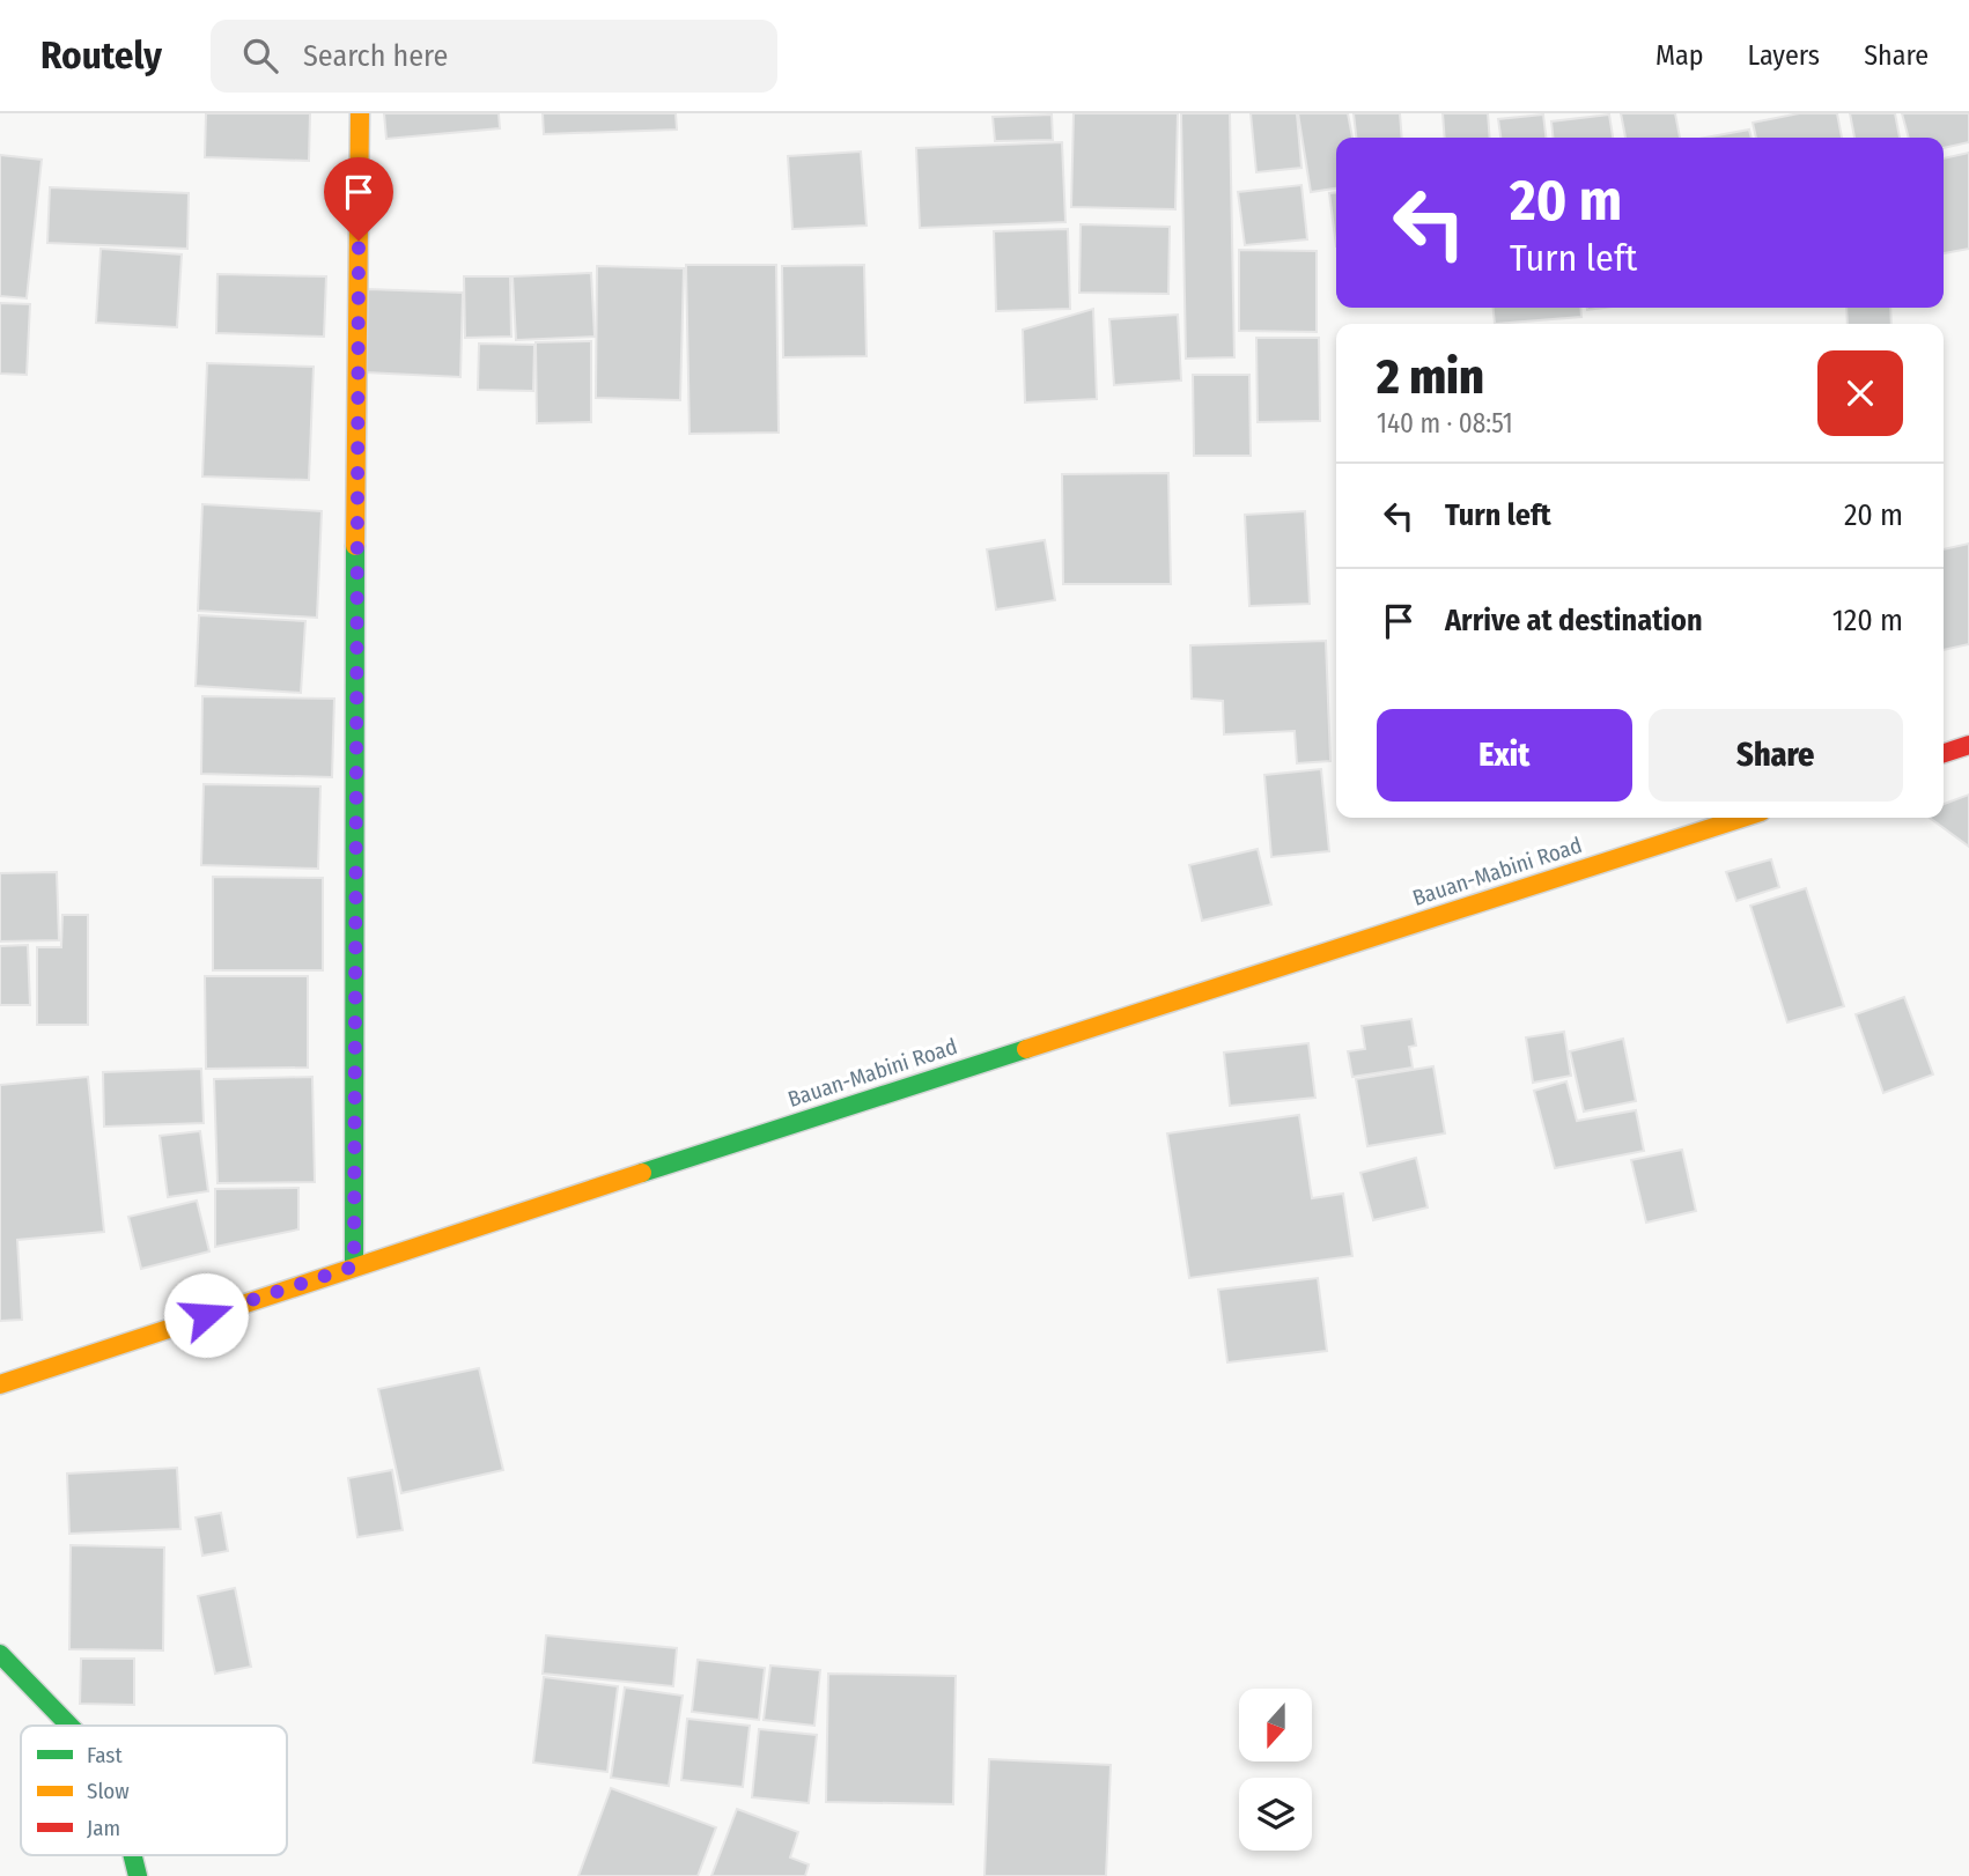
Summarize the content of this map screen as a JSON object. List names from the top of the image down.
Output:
{
  "streets": {
    "main road": ["Bauan-Mabini Road"]
  },
  "legend": ["Fast", "Slow", "Jam"],
  "north": "bottom",
  "page": {
    "header": "Routely",
    "search": "Search here",
    "nav": ["Map", "Layers", "Share"],
    "turn": ["20 m", "Turn left"],
    "heading": ["2 min", "140 m · 08:51"],
    "list": [
      {
        "name": "Turn left",
        "value": "20 m"
      },
      {
        "name": "Arrive at destination",
        "value": "120 m"
      }
    ],
    "buttons": ["Exit", "Share"]
  }
}
